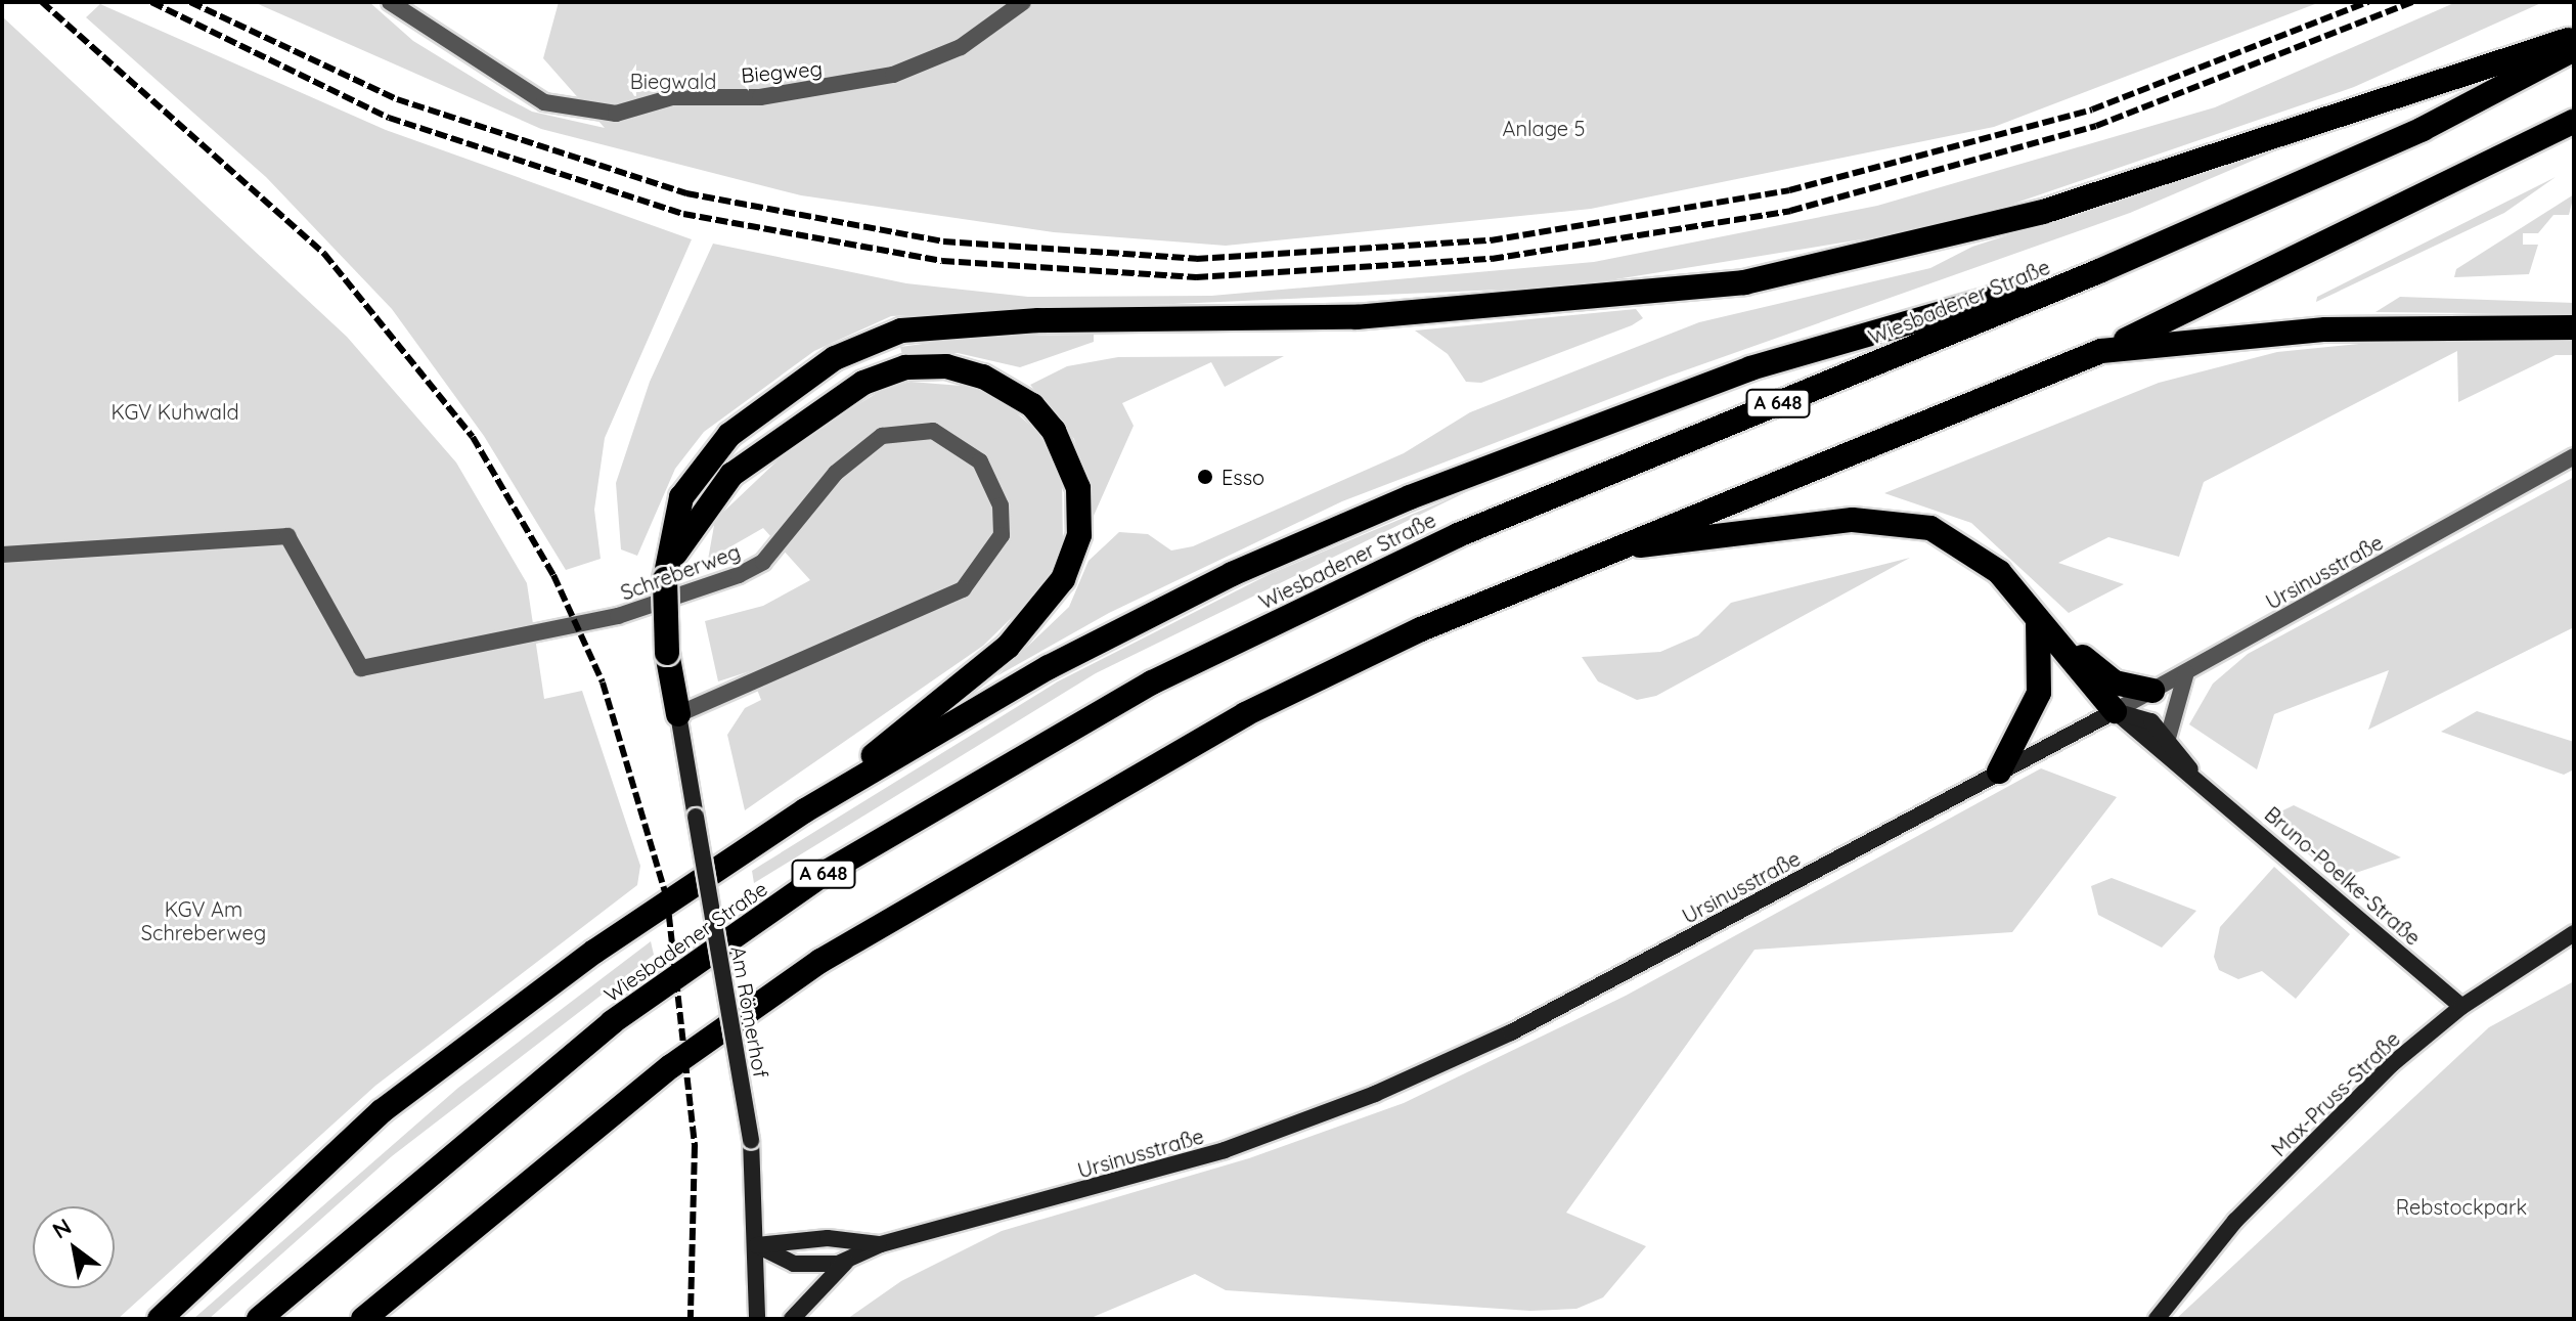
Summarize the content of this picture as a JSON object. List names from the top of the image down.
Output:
{
  "streets": {
    "highway": ["Wiesbadener Straße", "A 648"],
    "main road": [
      "Ursinusstraße",
      "Bruno-Poelke-Straße",
      "Am Römerhof",
      "Max-Pruss-Straße"
    ],
    "street": ["Biegweg", "Schreberweg"]
  },
  "crossings": [
    ["Schreberweg", "Am Römerhof"],
    ["Ursinusstraße", "Bruno-Poelke-Straße"],
    ["Ursinusstraße", "Am Römerhof"],
    ["Bruno-Poelke-Straße", "Max-Pruss-Straße"]
  ],
  "parks": [
    "Biegwald",
    "Anlage 5",
    "KGV Kuhwald",
    "KGV Am Schreberweg",
    "Rebstockpark"
  ],
  "places": ["Esso"],
  "north": "top left"
}
